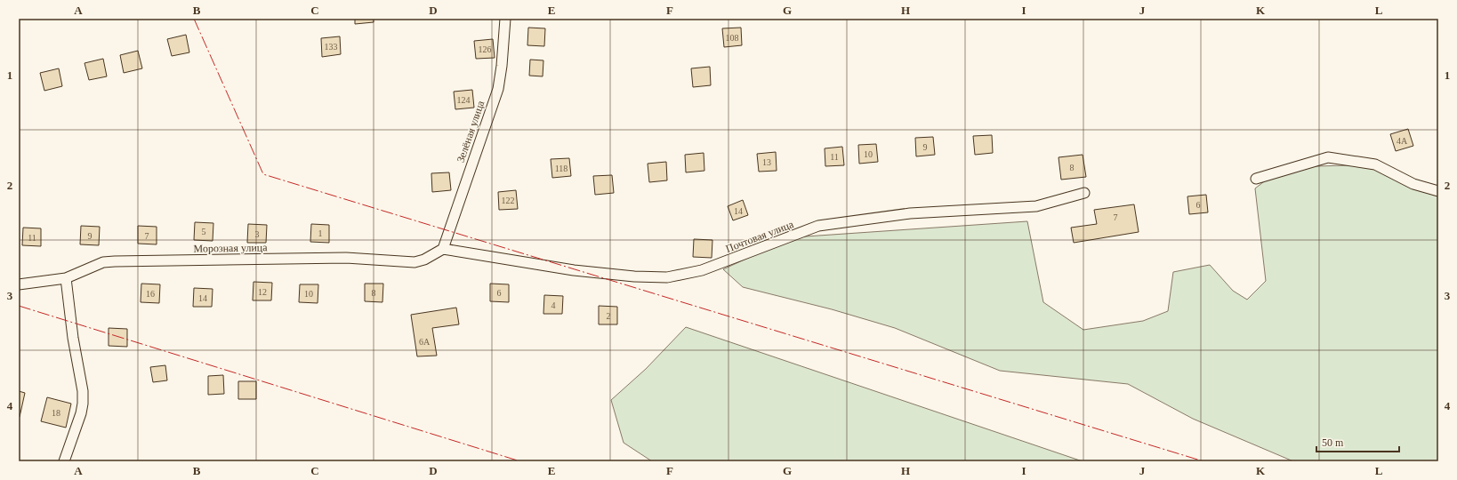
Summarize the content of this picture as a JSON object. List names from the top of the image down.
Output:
{
  "streets": {
    "street": ["Зелёная улица", "Почтовая улица", "Морозная улица"]
  },
  "crossings": [
    ["Зелёная улица", "Почтовая улица"],
    ["Зелёная улица", "Морозная улица"],
    ["Почтовая улица", "Морозная улица"]
  ],
  "house_numbers": [
    "108",
    "133",
    "126",
    "124",
    "4А",
    "9",
    "10",
    "11",
    "13",
    "8",
    "118",
    "122",
    "6",
    "14",
    "7",
    "5",
    "1",
    "3",
    "9",
    "7",
    "11",
    "12",
    "8",
    "6",
    "16",
    "10",
    "14",
    "4",
    "2",
    "6А",
    "18"
  ],
  "scale_bar": "50 m",
  "grid": {
    "columns": [
      "A",
      "B",
      "C",
      "D",
      "E",
      "F",
      "G",
      "H",
      "I",
      "J",
      "K",
      "L"
    ],
    "rows": [
      "1",
      "2",
      "3",
      "4"
    ]
  }
}
